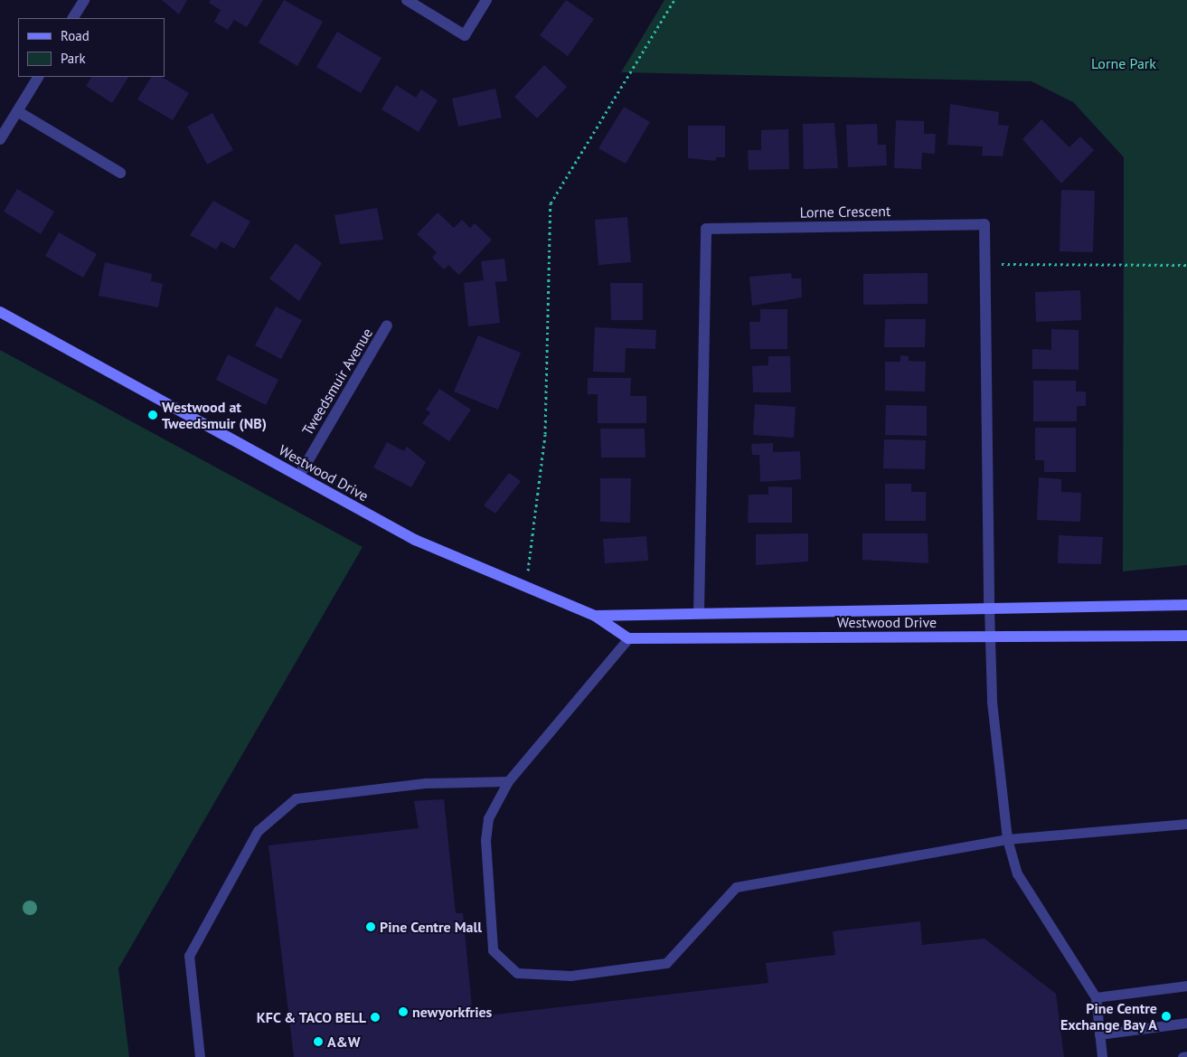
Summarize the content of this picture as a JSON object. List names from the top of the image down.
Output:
{
  "streets": {
    "street": ["Lorne Crescent", "Tweedsmuir Avenue", "Westwood Drive"]
  },
  "crossings": [
    ["Lorne Crescent", "Westwood Drive"],
    ["Tweedsmuir Avenue", "Westwood Drive"]
  ],
  "parks": ["Lorne Park"],
  "places": [
    "Westwood at Tweedsmuir (NB)",
    "Pine Centre Mall",
    "newyorkfries",
    "Pine Centre Exchange Bay A",
    "KFC & TACO BELL",
    "A&W"
  ],
  "legend": ["Road", "Park"]
}
